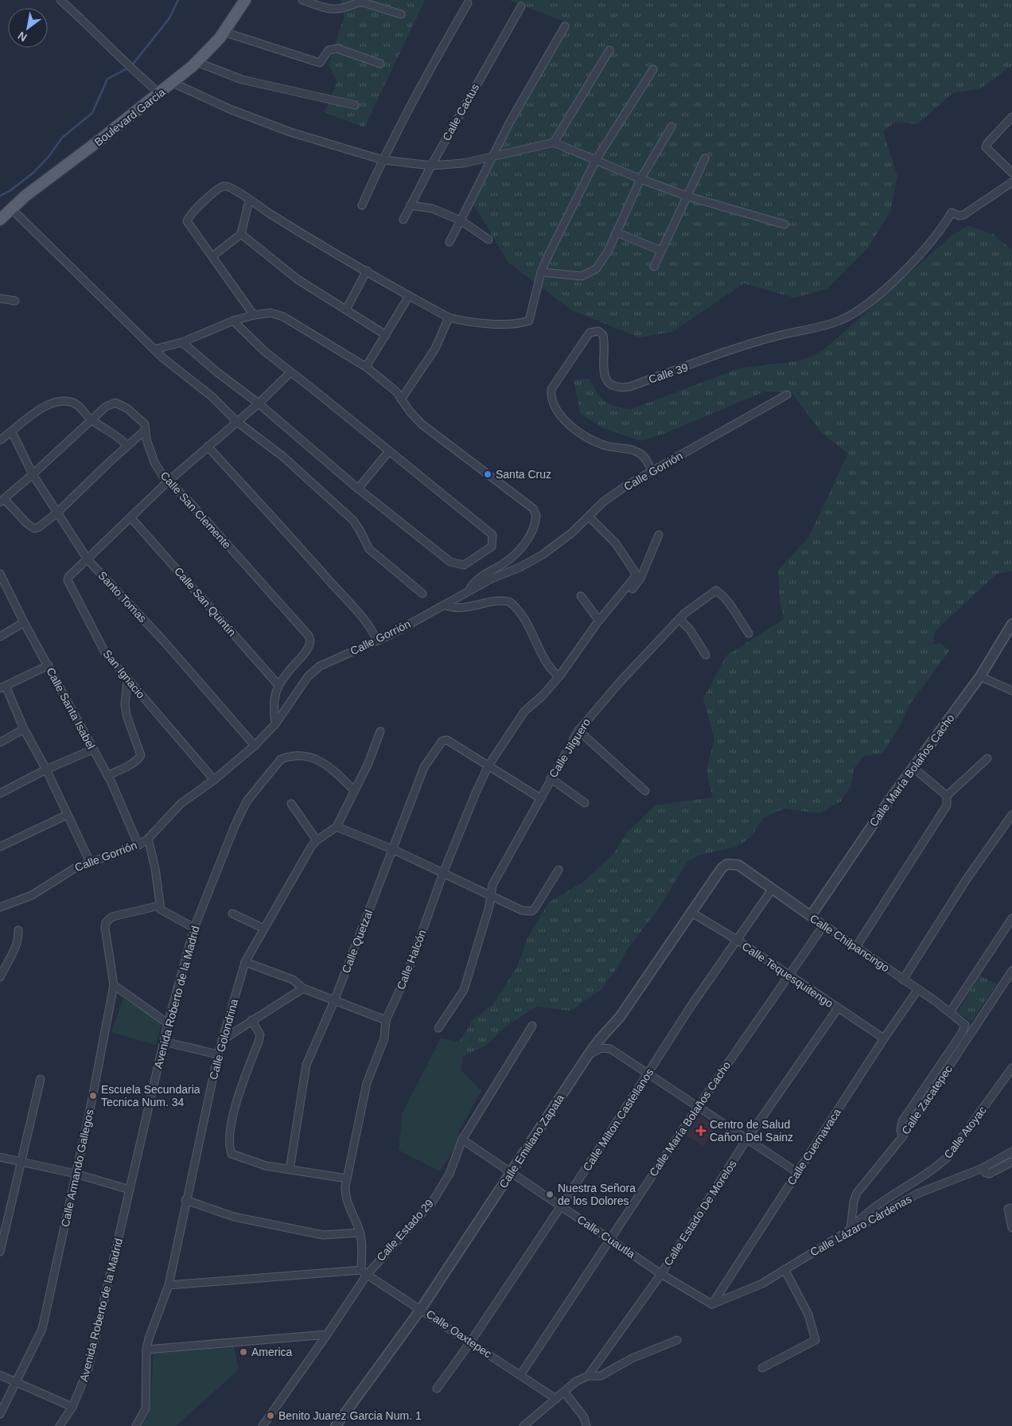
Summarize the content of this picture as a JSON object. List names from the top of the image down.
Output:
{
  "streets": {
    "main road": ["Boulevard Garcia"],
    "street": [
      "Calle Cactus",
      "Calle 39",
      "Calle Gorrión",
      "Calle San Clemente",
      "Santo Tomas",
      "Calle San Quintín",
      "San Ignacio",
      "Calle Santa Isabel",
      "Calle Jilguero",
      "Calle María Bolaños Cacho",
      "Calle Quetzal",
      "Calle Chilpancingo",
      "Calle Halcón",
      "Calle Tequesquitengo",
      "Avenida Roberto de la Madrid",
      "Calle Golondrina",
      "Calle Zacatepec",
      "Calle Milton Castellanos",
      "Calle Atoyac",
      "Calle Emiliano Zapata",
      "Calle Cuernavaca",
      "Calle Armando Gallegos",
      "Calle Estado De Morelos",
      "Calle Lázaro Cárdenas",
      "Calle Estado 29",
      "Calle Cuautla",
      "Calle Oaxtepec"
    ]
  },
  "crossings": [
    ["Calle 39", "Calle Gorrión"],
    ["Calle Gorrión", "Calle San Clemente"],
    ["Calle Gorrión", "Santo Tomas"],
    ["Calle Gorrión", "San Ignacio"],
    ["Calle Gorrión", "Calle Santa Isabel"],
    ["Calle Gorrión", "Calle Halcón"],
    ["Calle San Clemente", "Santo Tomas"],
    ["Calle San Clemente", "Calle San Quintín"],
    ["Calle San Clemente", "San Ignacio"],
    ["Santo Tomas", "San Ignacio"],
    ["Calle San Quintín", "San Ignacio"],
    ["Calle María Bolaños Cacho", "Calle Chilpancingo"],
    ["Calle María Bolaños Cacho", "Calle Tequesquitengo"],
    ["Calle María Bolaños Cacho", "Calle Cuautla"],
    ["Calle María Bolaños Cacho", "Calle Oaxtepec"],
    ["Calle Quetzal", "Calle Halcón"],
    ["Calle Chilpancingo", "Calle Zacatepec"],
    ["Calle Chilpancingo", "Calle Milton Castellanos"],
    ["Calle Chilpancingo", "Calle Emiliano Zapata"],
    ["Calle Chilpancingo", "Calle Cuernavaca"],
    ["Calle Halcón", "Calle Estado 29"],
    ["Calle Halcón", "Calle Oaxtepec"],
    ["Calle Tequesquitengo", "Calle Milton Castellanos"],
    ["Calle Tequesquitengo", "Calle Emiliano Zapata"],
    ["Calle Tequesquitengo", "Calle Cuernavaca"],
    ["Calle Tequesquitengo", "Calle Estado De Morelos"],
    ["Calle Zacatepec", "Calle Atoyac"],
    ["Calle Zacatepec", "Calle Lázaro Cárdenas"],
    ["Calle Milton Castellanos", "Calle Cuautla"],
    ["Calle Milton Castellanos", "Calle Oaxtepec"],
    ["Calle Atoyac", "Calle Lázaro Cárdenas"],
    ["Calle Emiliano Zapata", "Calle Cuautla"],
    ["Calle Emiliano Zapata", "Calle Oaxtepec"],
    ["Calle Cuernavaca", "Calle Lázaro Cárdenas"],
    ["Calle Cuernavaca", "Calle Cuautla"],
    ["Calle Estado De Morelos", "Calle Cuautla"],
    ["Calle Lázaro Cárdenas", "Calle Cuautla"],
    ["Calle Estado 29", "Calle Cuautla"],
    ["Calle Estado 29", "Calle Oaxtepec"]
  ],
  "places": {
    "other": [
      "Santa Cruz",
      "Escuela Secundaria Tecnica Num. 34",
      "Nuestra Señora de los Dolores",
      "America",
      "Benito Juarez Garcia Num. 1"
    ],
    "health": ["Centro de Salud Cañon Del Sainz"]
  },
  "north": "bottom left"
}
